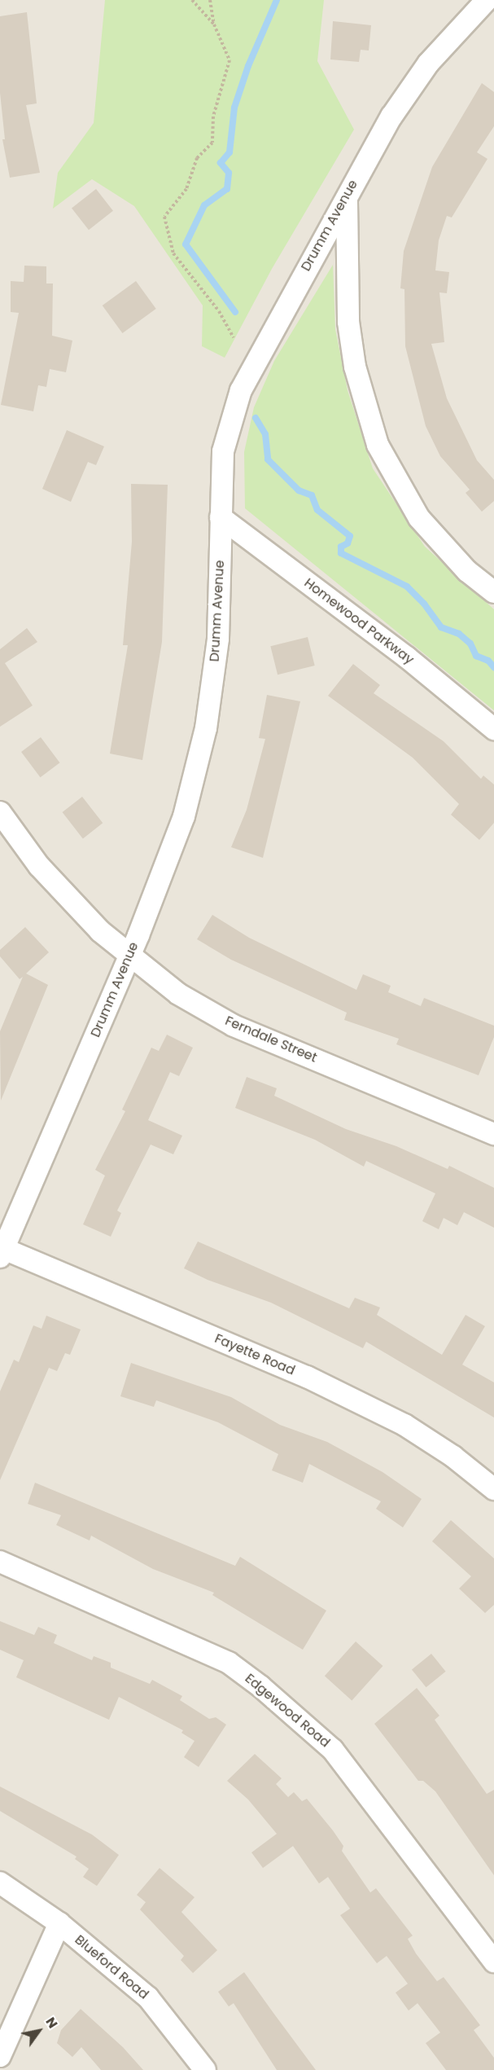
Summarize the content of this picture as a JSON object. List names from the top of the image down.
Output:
{
  "streets": {
    "street": [
      "Drumm Avenue",
      "Homewood Parkway",
      "Ferndale Street",
      "Fayette Road",
      "Edgewood Road",
      "Blueford Road"
    ]
  },
  "crossings": [
    ["Drumm Avenue", "Homewood Parkway"],
    ["Drumm Avenue", "Ferndale Street"],
    ["Drumm Avenue", "Fayette Road"]
  ],
  "north": "top right"
}
